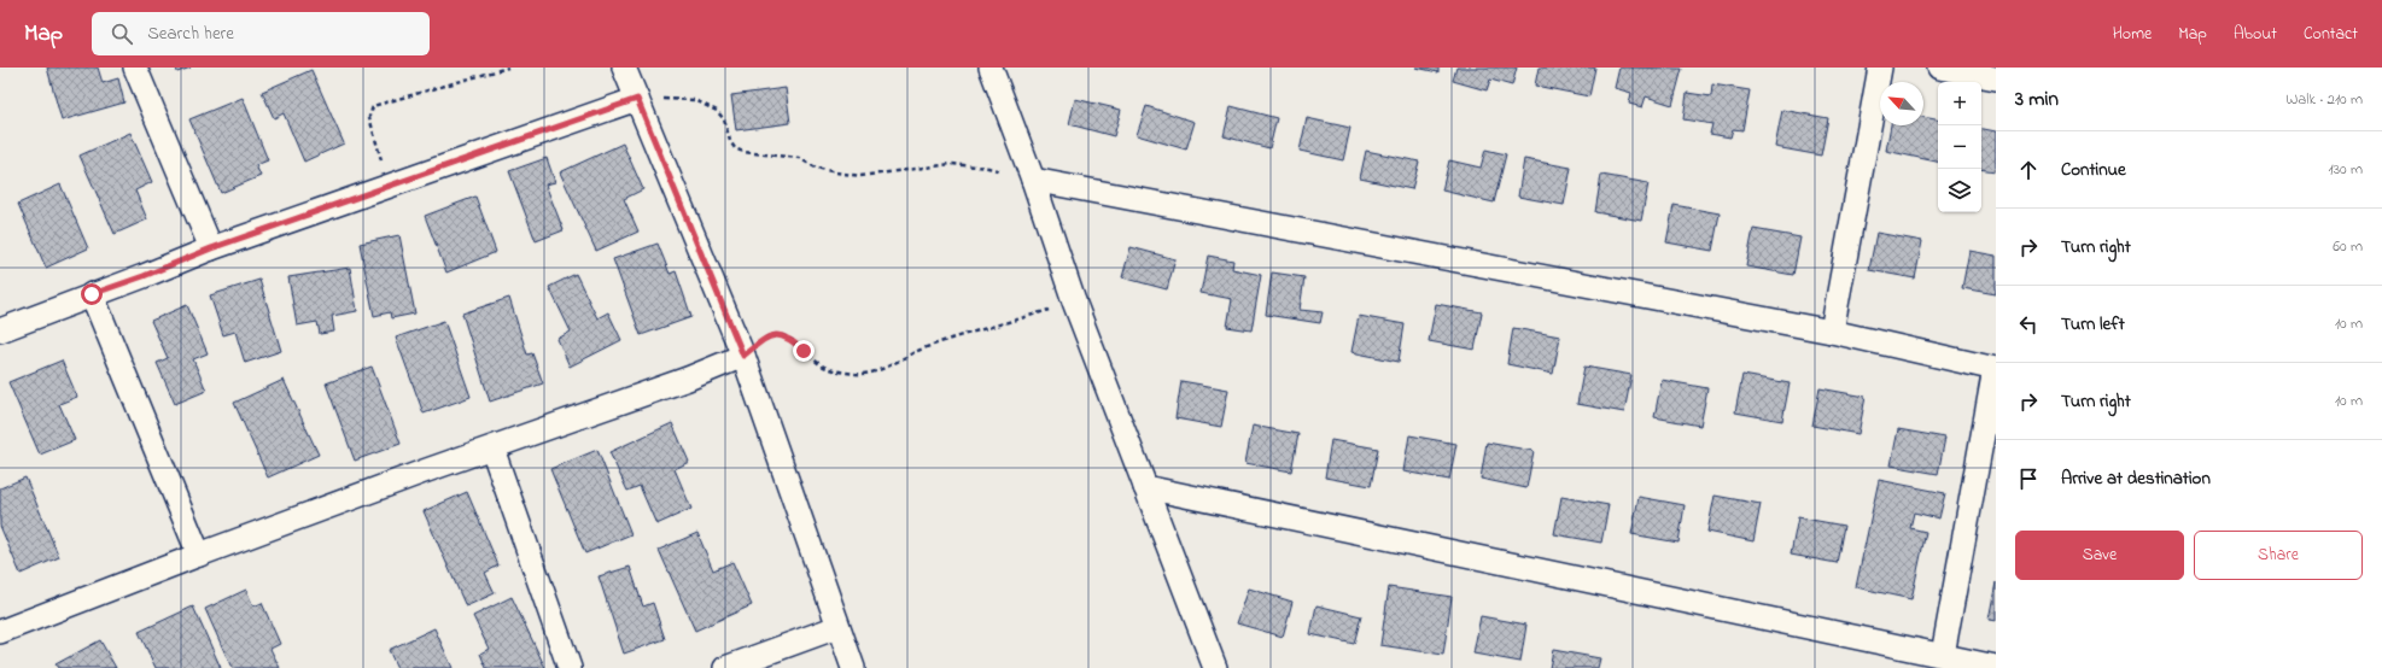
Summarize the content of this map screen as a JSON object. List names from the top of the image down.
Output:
{
  "north": "top left",
  "page": {
    "header": "Map",
    "search": "Search here",
    "nav": [
      "Home",
      "Map",
      "About",
      "Contact"
    ],
    "heading": ["3 min", "Walk · 210 m"],
    "map_buttons": ["+", "−"],
    "list": [
      ["Continue", "130 m"],
      ["Turn right", "60 m"],
      ["Turn left", "10 m"],
      ["Turn right", "10 m"],
      "Arrive at destination"
    ],
    "buttons": ["Save", "Share"]
  }
}
